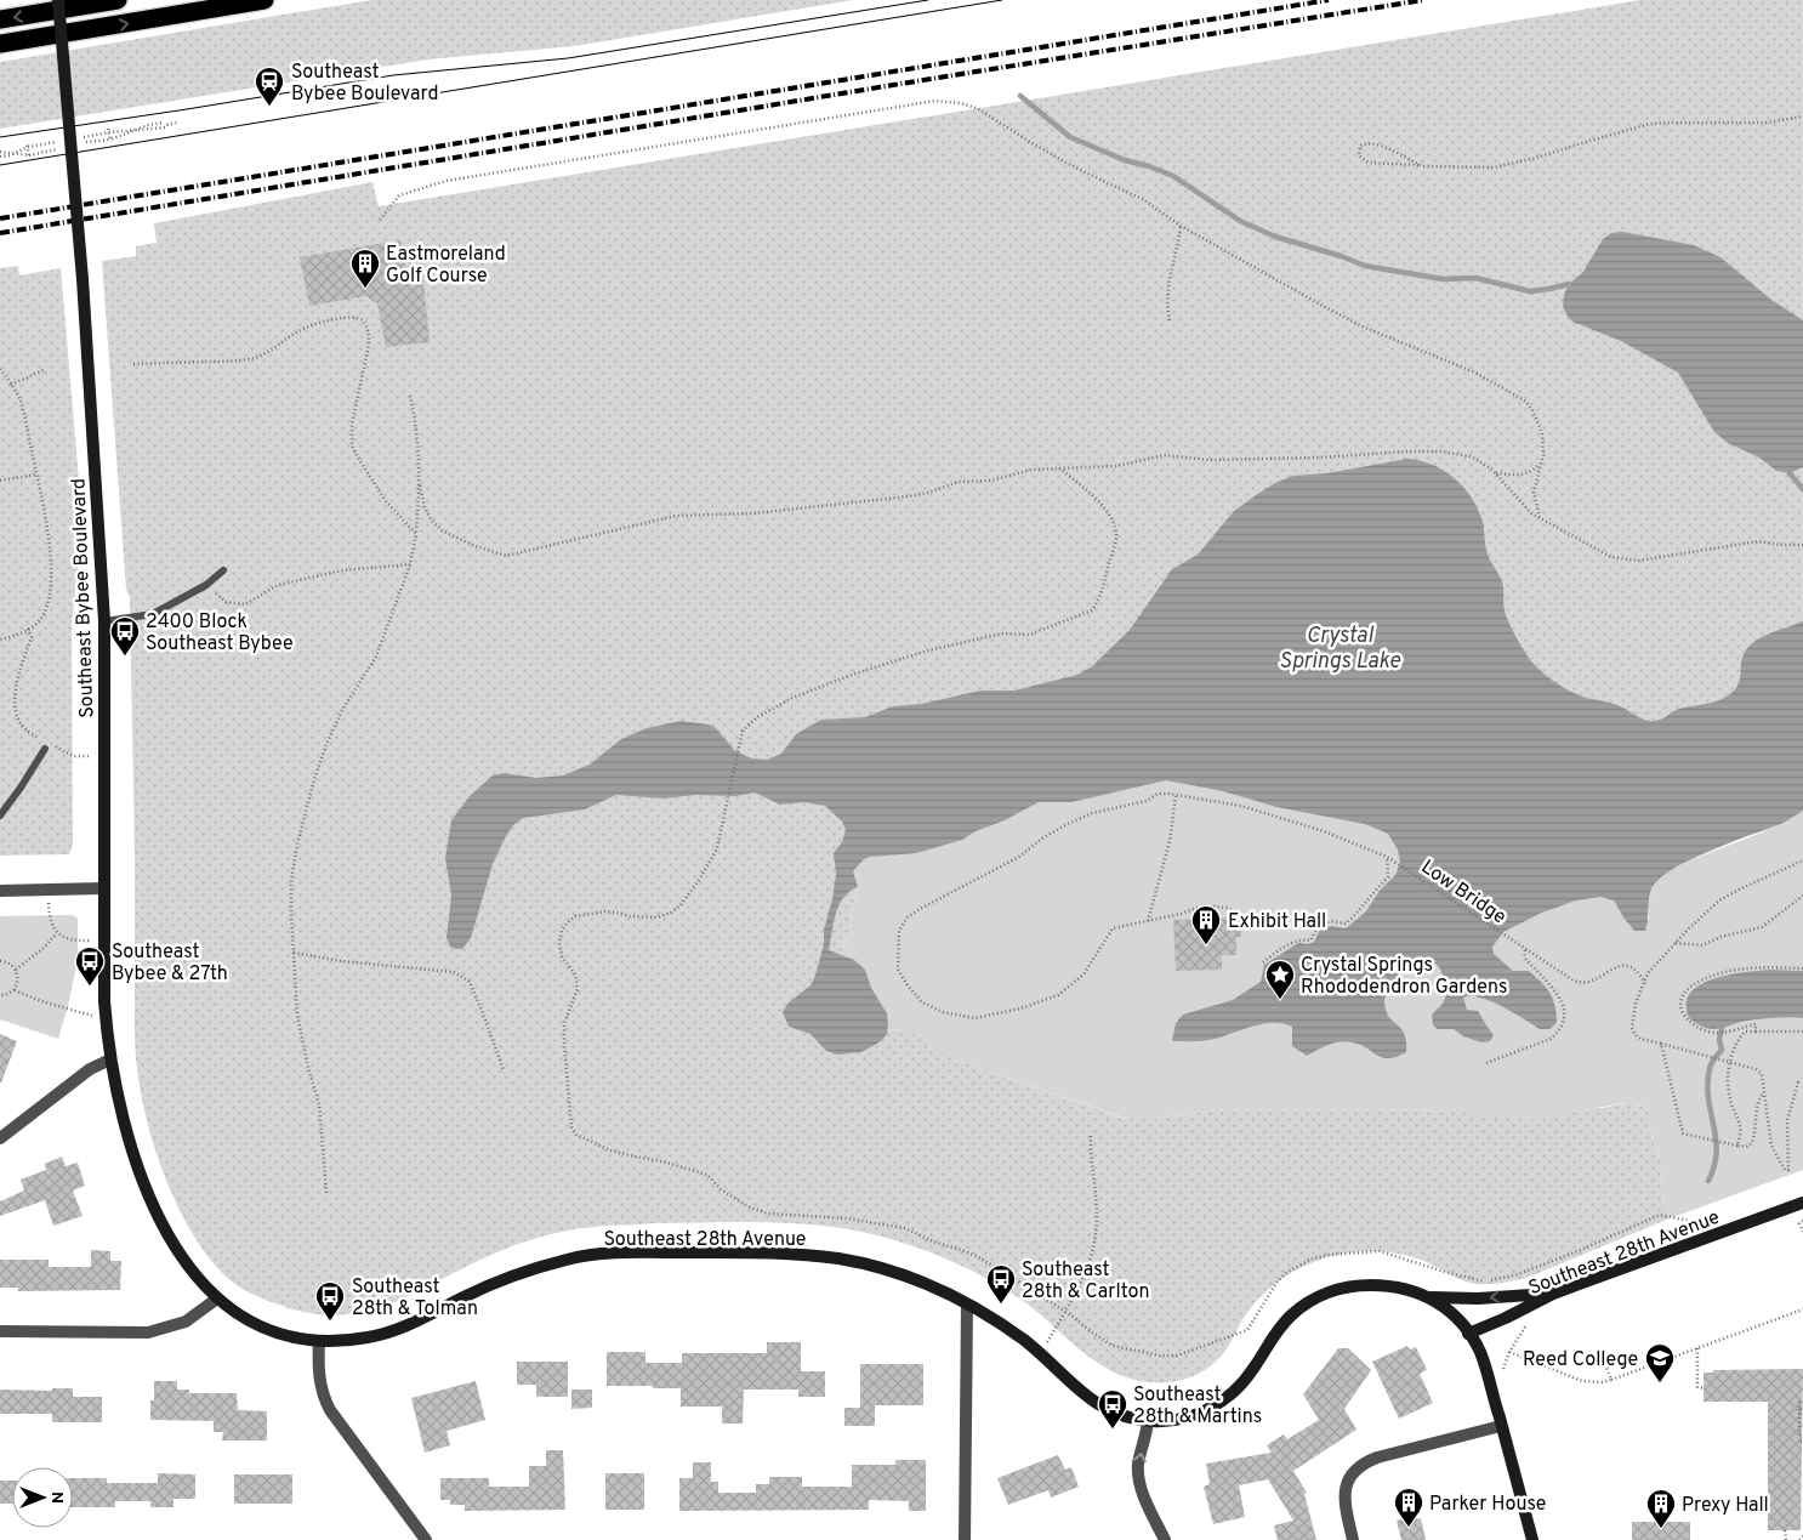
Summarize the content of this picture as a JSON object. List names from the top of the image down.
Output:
{
  "streets": {
    "main road": ["Southeast Bybee Boulevard", "Southeast 28th Avenue"],
    "path": ["Low Bridge"]
  },
  "crossings": [
    ["Southeast Bybee Boulevard", "Southeast 28th Avenue"]
  ],
  "water": ["Crystal Springs Lake"],
  "places": {
    "station": ["Southeast Bybee Boulevard"],
    "building": [
      "Eastmoreland Golf Course",
      "Exhibit Hall",
      "Parker House",
      "Prexy Hall"
    ],
    "bus stop": [
      "2400 Block Southeast Bybee",
      "Southeast Bybee & 27th",
      "Southeast 28th & Carlton",
      "Southeast 28th & Tolman",
      "Southeast 28th & Martins"
    ],
    "place": ["Crystal Springs Rhododendron Gardens"],
    "school or university": ["Reed College"]
  },
  "north": "right"
}
